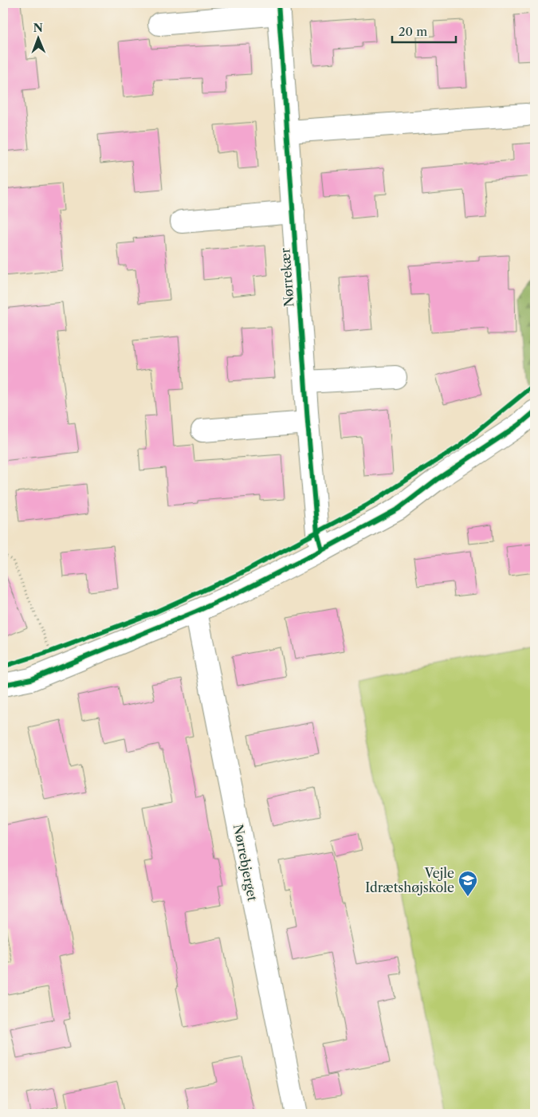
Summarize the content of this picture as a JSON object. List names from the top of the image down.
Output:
{
  "streets": {
    "street": ["Nørrekær", "Nørrebjerget"]
  },
  "places": {
    "school or university": ["Vejle Idrætshøjskole"]
  },
  "scale_bar": "20 m",
  "north": "top"
}
